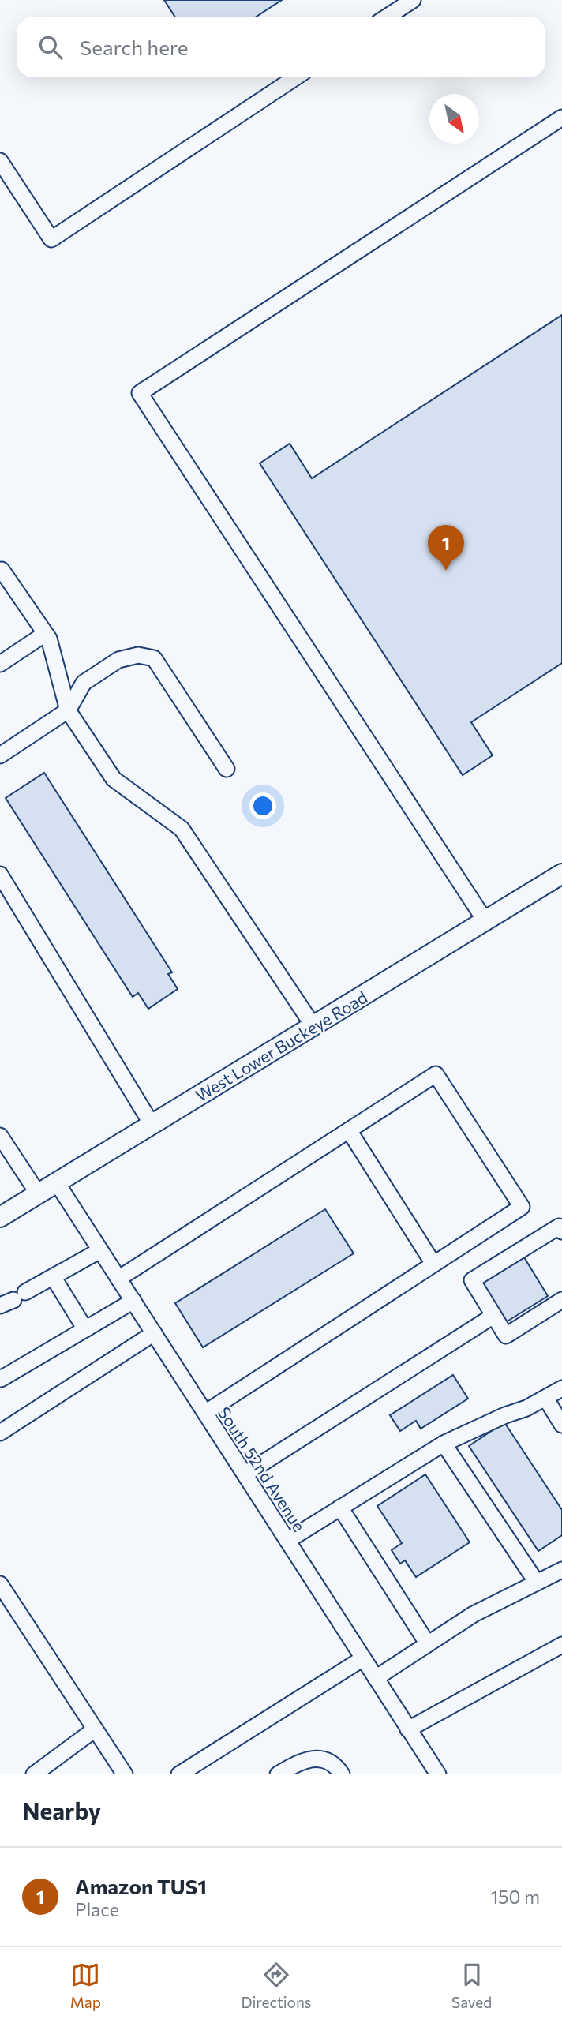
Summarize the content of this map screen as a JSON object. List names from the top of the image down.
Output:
{
  "streets": {
    "main road": ["West Lower Buckeye Road"],
    "street": ["South 52nd Avenue"]
  },
  "crossings": [
    ["West Lower Buckeye Road", "South 52nd Avenue"]
  ],
  "north": "bottom right",
  "page": {
    "search": "Search here",
    "pins": "1",
    "heading": "Nearby",
    "list": [
      {
        "mark": "1",
        "name": "Amazon TUS1",
        "note": "Place",
        "value": "150 m"
      }
    ],
    "nav": ["Map", "Directions", "Saved"]
  }
}
